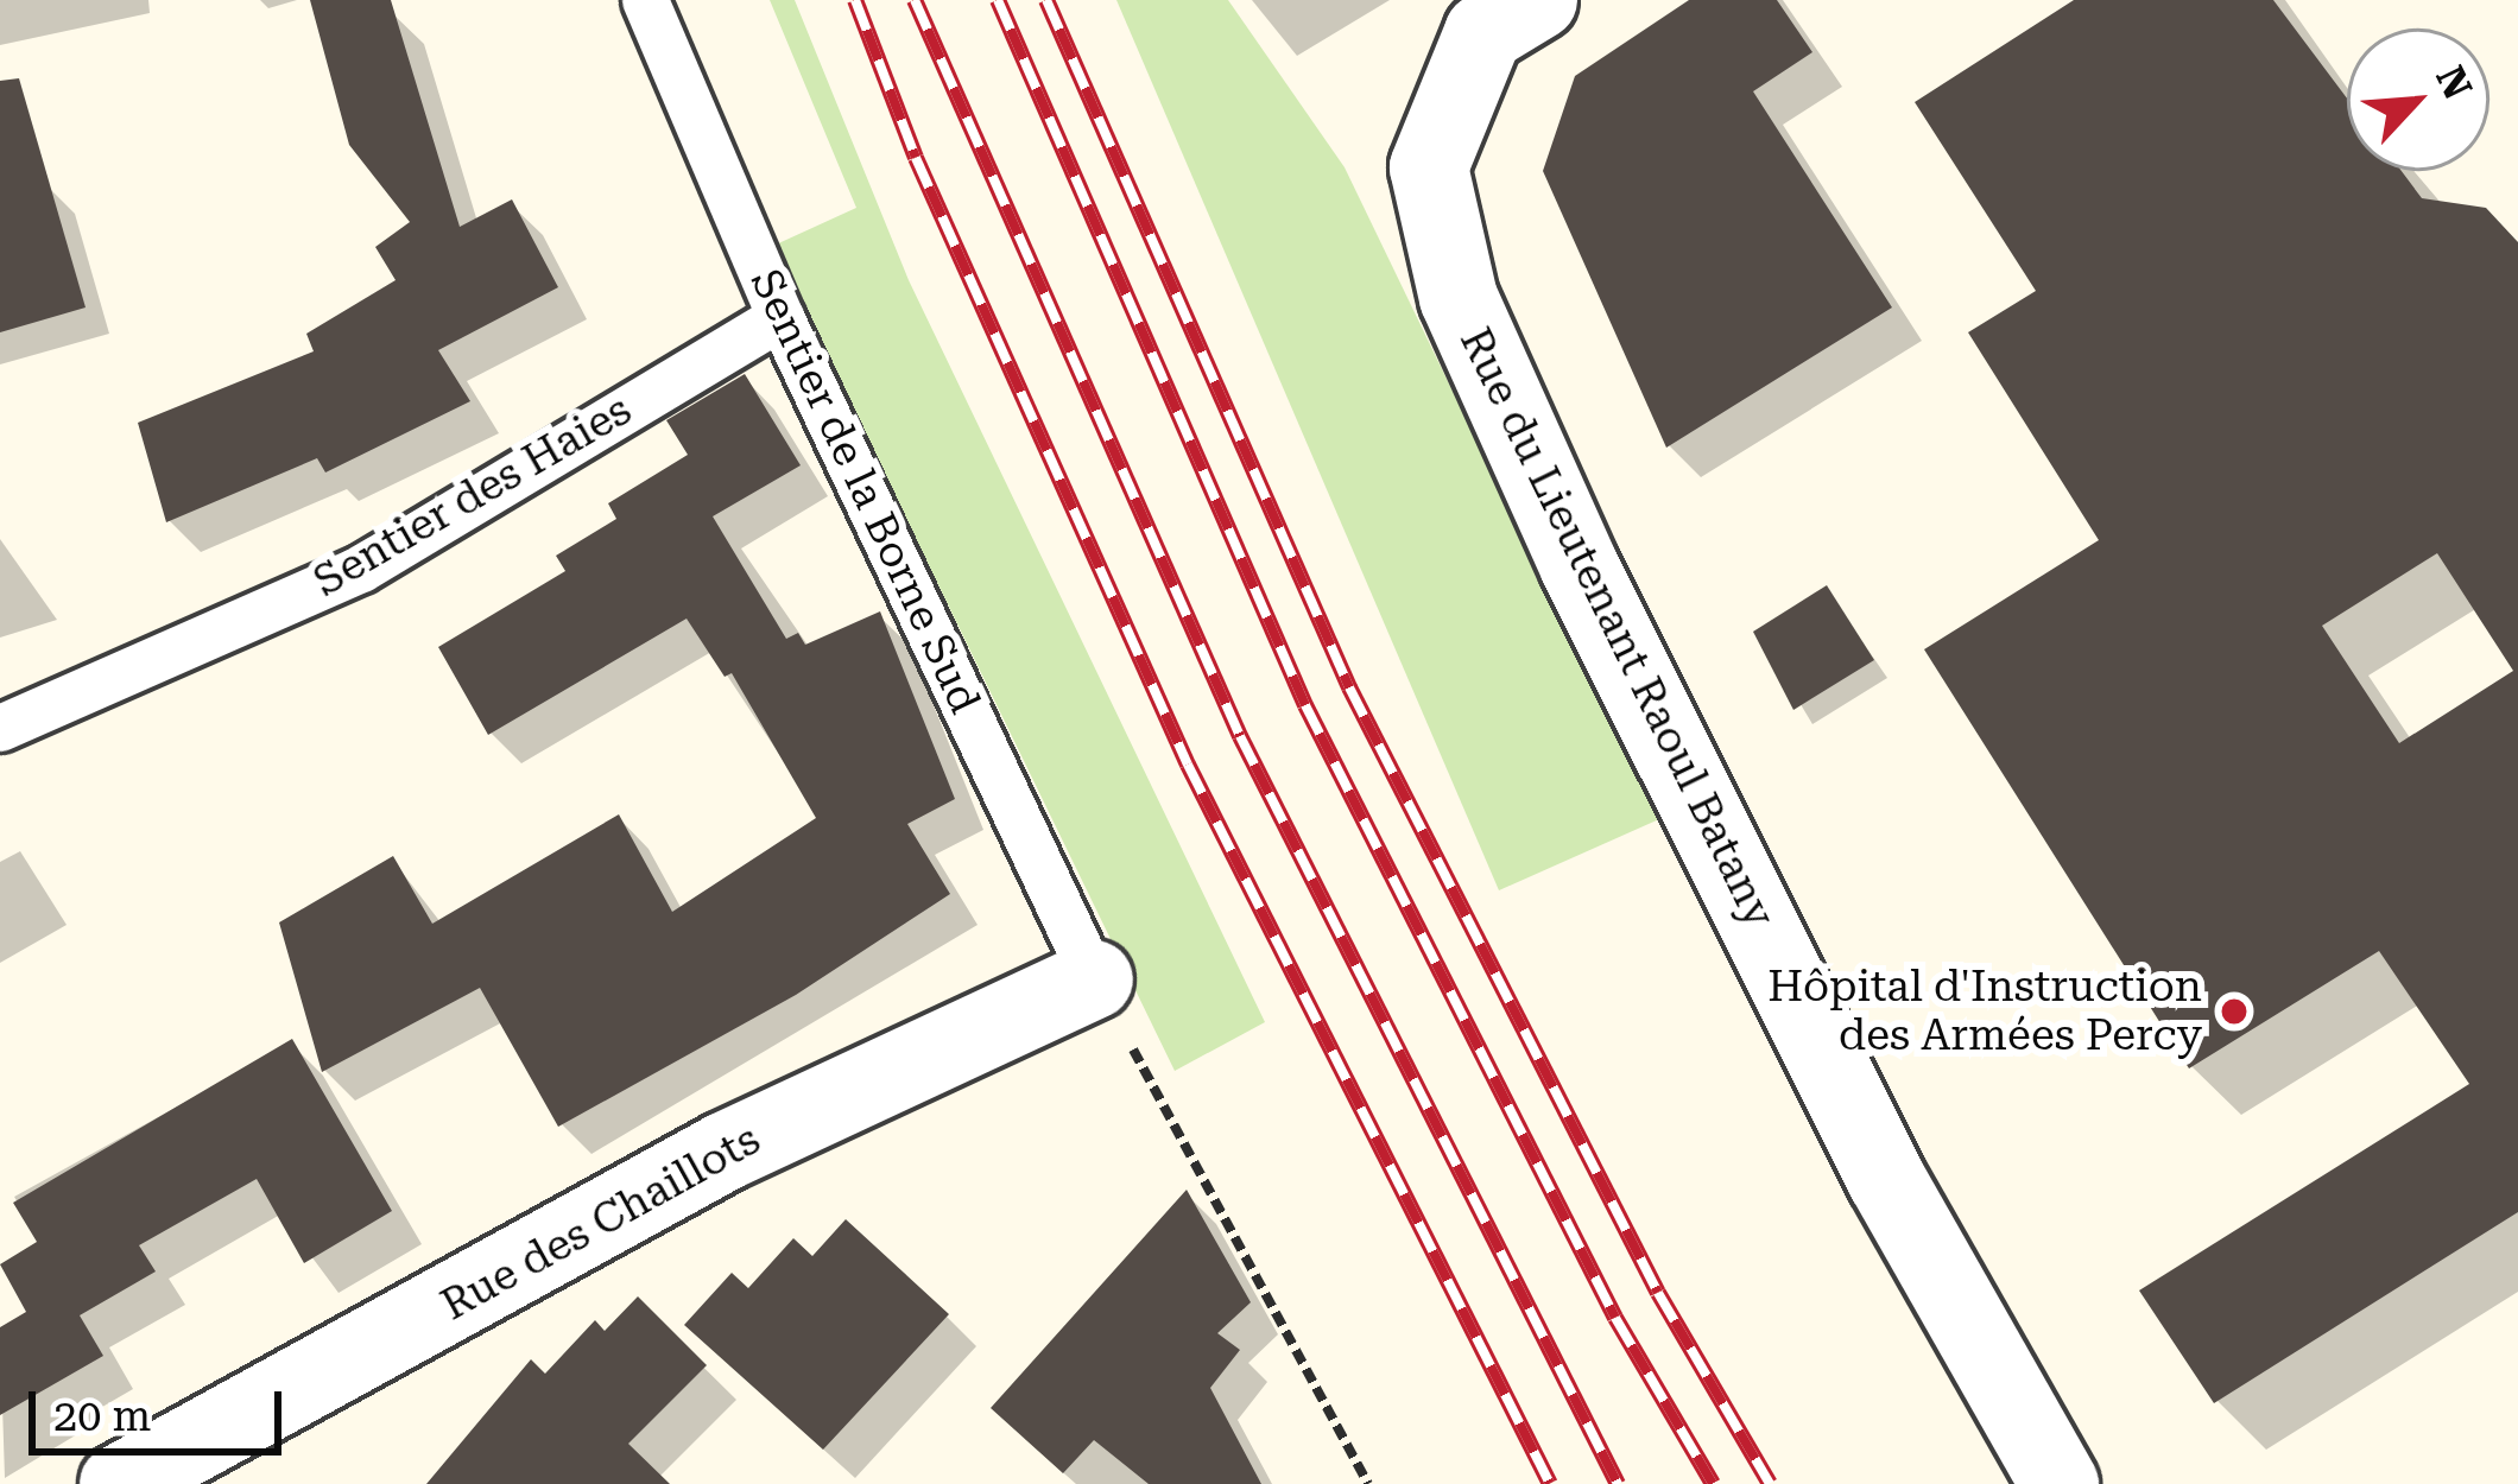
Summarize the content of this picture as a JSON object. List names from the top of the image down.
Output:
{
  "streets": {
    "street": ["Rue du Lieutenant Raoul Batany", "Rue des Chaillots"],
    "lane": ["Sentier de la Borne Sud", "Sentier des Haies"]
  },
  "crossings": [
    ["Sentier de la Borne Sud", "Sentier des Haies"],
    ["Sentier de la Borne Sud", "Rue des Chaillots"]
  ],
  "places": ["Hôpital d'Instruction des Armées Percy"],
  "scale_bar": "20 m",
  "north": "top right"
}
